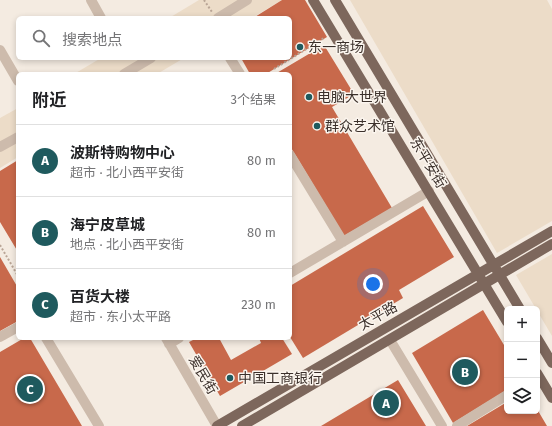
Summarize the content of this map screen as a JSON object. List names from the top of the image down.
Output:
{
  "streets": {
    "main road": ["东平安街", "太平路"],
    "street": ["爱民街"]
  },
  "crossings": [
    ["东平安街", "太平路"],
    ["太平路", "爱民街"]
  ],
  "places": [
    "东一商场",
    "电脑大世界",
    "群众艺术馆",
    "中国工商银行"
  ],
  "page": {
    "search": "搜索地点",
    "heading": ["附近", "3个结果"],
    "list": [
      {
        "mark": "A",
        "name": "波斯特购物中心",
        "note": "超市 · 北小西平安街",
        "value": "80 m"
      },
      {
        "mark": "B",
        "name": "海宁皮草城",
        "note": "地点 · 北小西平安街",
        "value": "80 m"
      },
      {
        "mark": "C",
        "name": "百货大楼",
        "note": "超市 · 东小太平路",
        "value": "230 m"
      }
    ],
    "map_buttons": ["+", "−"],
    "pins": ["B", "C", "A"]
  }
}
